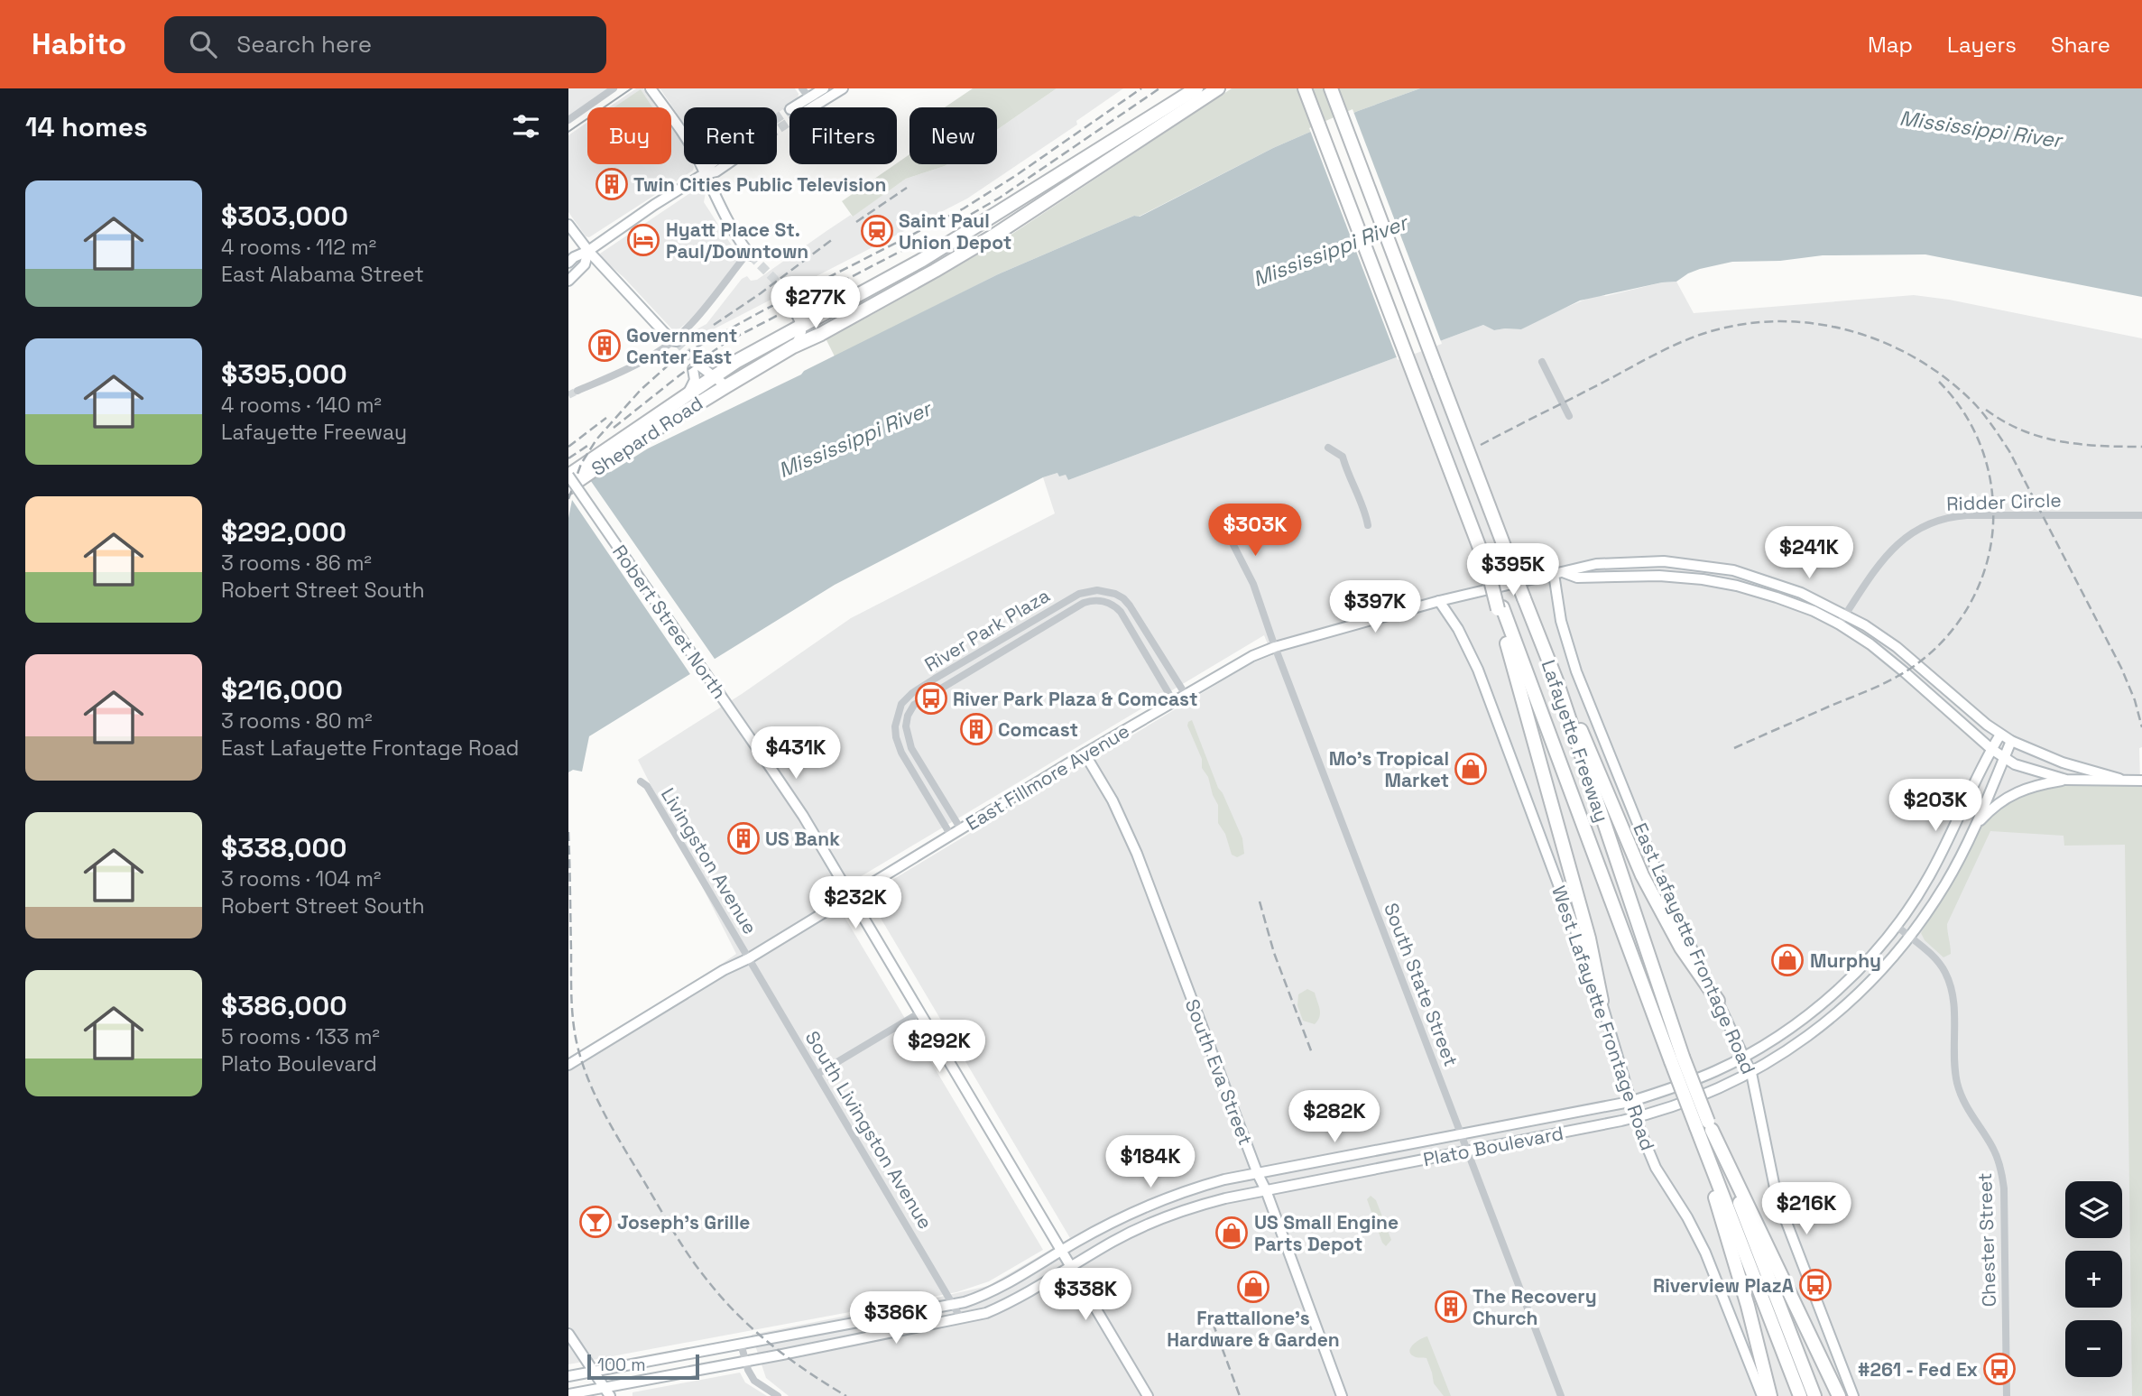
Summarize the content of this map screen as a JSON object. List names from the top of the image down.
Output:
{
  "streets": {
    "highway": ["Shepard Road", "Lafayette Freeway"],
    "main road": [
      "Robert Street North",
      "East Fillmore Avenue",
      "East Lafayette Frontage Road",
      "West Lafayette Frontage Road",
      "South Eva Street",
      "Plato Boulevard"
    ],
    "street": [
      "Ridder Circle",
      "River Park Plaza",
      "Livingston Avenue",
      "South State Street",
      "South Livingston Avenue",
      "Chester Street"
    ]
  },
  "crossings": [
    ["Shepard Road", "Robert Street North"],
    ["Ridder Circle", "East Fillmore Avenue"],
    ["Robert Street North", "East Fillmore Avenue"],
    ["Robert Street North", "Plato Boulevard"],
    ["River Park Plaza", "East Fillmore Avenue"],
    ["East Fillmore Avenue", "Livingston Avenue"],
    ["East Fillmore Avenue", "East Lafayette Frontage Road"],
    ["East Fillmore Avenue", "South State Street"],
    ["East Fillmore Avenue", "West Lafayette Frontage Road"],
    ["East Fillmore Avenue", "South Eva Street"],
    ["East Fillmore Avenue", "South Livingston Avenue"],
    ["East Fillmore Avenue", "Plato Boulevard"],
    ["Livingston Avenue", "South Livingston Avenue"],
    ["East Lafayette Frontage Road", "Plato Boulevard"],
    ["South State Street", "Plato Boulevard"],
    ["West Lafayette Frontage Road", "Plato Boulevard"],
    ["South Eva Street", "Plato Boulevard"],
    ["South Livingston Avenue", "Plato Boulevard"],
    ["Plato Boulevard", "Chester Street"]
  ],
  "water": ["Mississippi River"],
  "places": {
    "building": [
      "Twin Cities Public Television",
      "Government Center East",
      "Comcast",
      "US Bank",
      "The Recovery Church"
    ],
    "station": ["Saint Paul Union Depot"],
    "hotel": ["Hyatt Place St. Paul/Downtown"],
    "bus stop": ["River Park Plaza & Comcast", "Riverview PlazA", "#261 - Fed Ex"],
    "shop": [
      "Mo's Tropical Market",
      "Murphy",
      "US Small Engine Parts Depot",
      "Frattallone’s Hardware & Garden"
    ],
    "bar": ["Joseph's Grille"]
  },
  "scale_bar": "100 m",
  "page": {
    "header": "Habito",
    "search": "Search here",
    "nav": ["Map", "Layers", "Share"],
    "heading": "14 homes",
    "chip": [
      "Buy",
      "Rent",
      "Filters",
      "New"
    ],
    "list": [
      {
        "name": "$303,000",
        "note": "4 rooms · 112 m² · East Alabama Street"
      },
      {
        "name": "$395,000",
        "note": "4 rooms · 140 m² · Lafayette Freeway"
      },
      {
        "name": "$292,000",
        "note": "3 rooms · 86 m² · Robert Street South"
      },
      {
        "name": "$216,000",
        "note": "3 rooms · 80 m² · East Lafayette Frontage Road"
      },
      {
        "name": "$338,000",
        "note": "3 rooms · 104 m² · Robert Street South"
      },
      {
        "name": "$386,000",
        "note": "5 rooms · 133 m² · Plato Boulevard"
      }
    ],
    "price": [
      "$277K",
      "$303K",
      "$241K",
      "$395K",
      "$397K",
      "$431K",
      "$203K",
      "$232K",
      "$292K",
      "$282K",
      "$184K",
      "$216K",
      "$338K",
      "$386K"
    ],
    "map_buttons": ["+", "−"],
    "scale": "100 m"
  }
}
